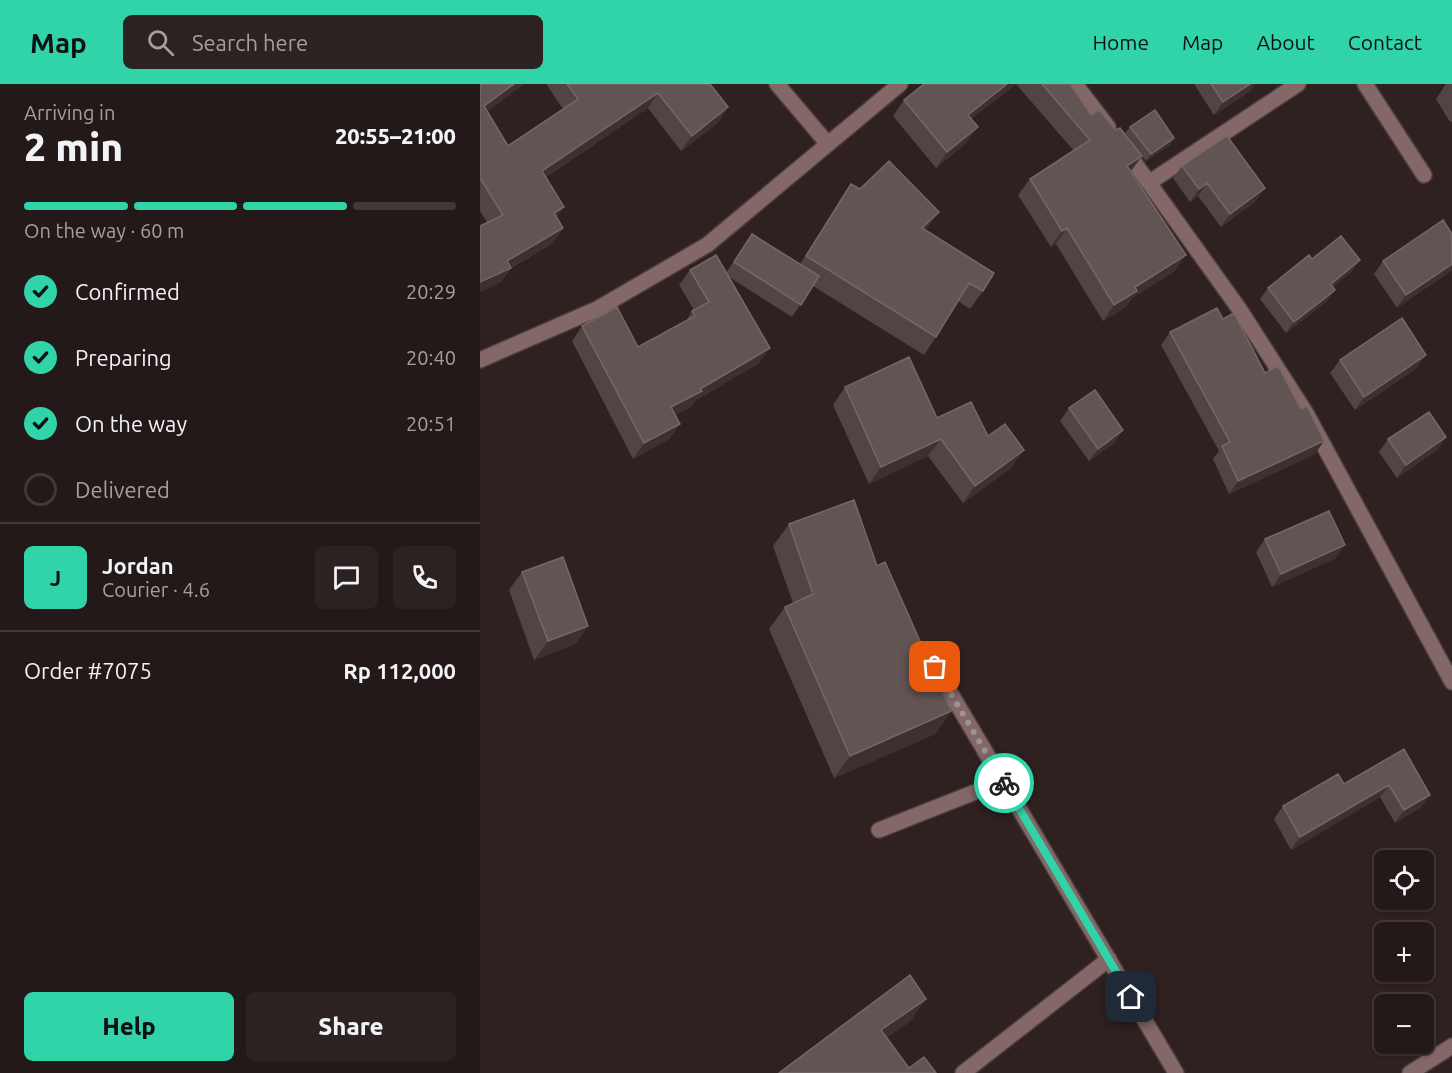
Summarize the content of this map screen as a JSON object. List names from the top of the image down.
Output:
{
  "page": {
    "header": "Map",
    "search": "Search here",
    "nav": [
      "Home",
      "Map",
      "About",
      "Contact"
    ],
    "heading": ["2 min", "Arriving in", "20:55–21:00"],
    "panel": [
      "Jordan",
      "Courier · 4.6",
      "Order #7075",
      "Rp 112,000"
    ],
    "bar": "On the way · 60 m",
    "list": [
      ["Confirmed", "20:29"],
      ["Preparing", "20:40"],
      ["On the way", "20:51"],
      "Delivered"
    ],
    "round": "J",
    "map_buttons": ["+", "−"],
    "buttons": ["Help", "Share"]
  }
}
